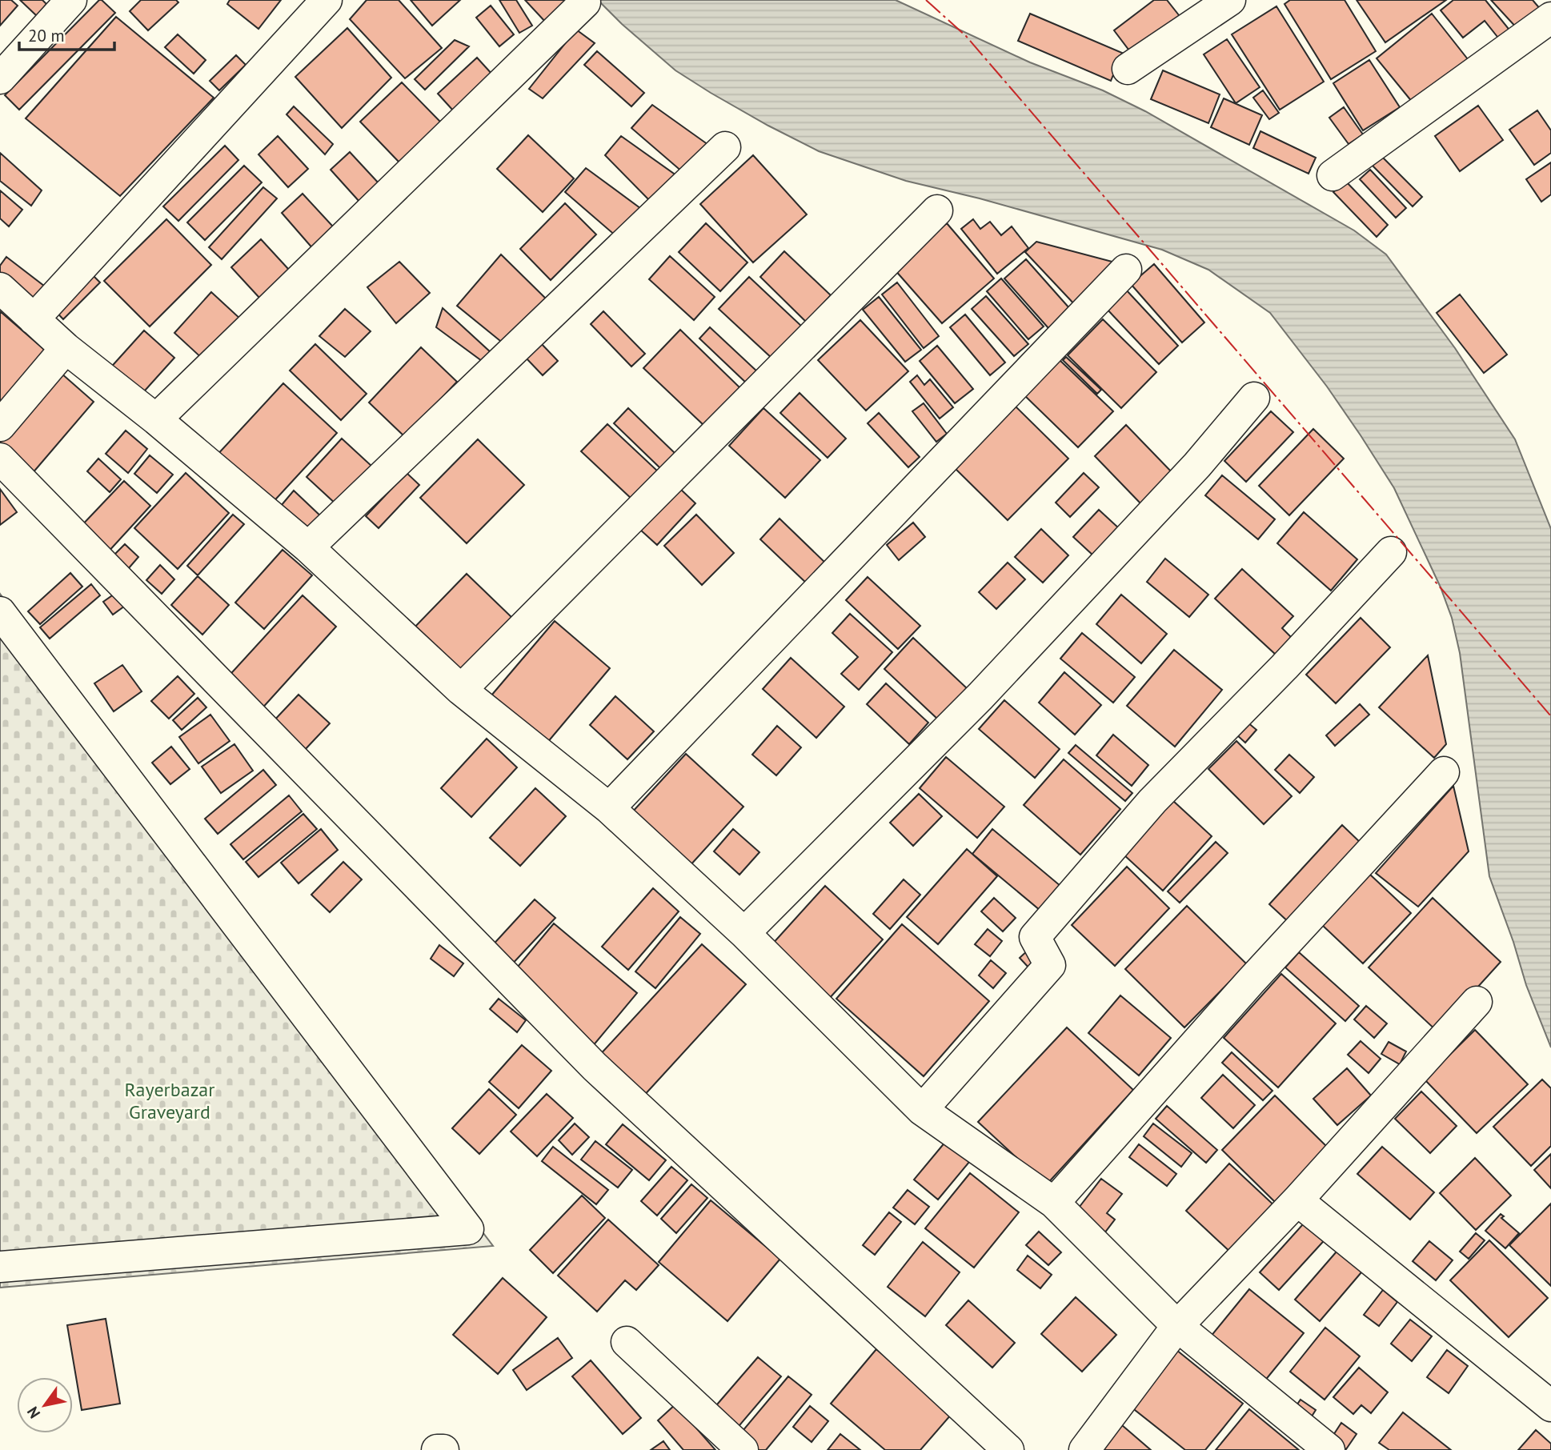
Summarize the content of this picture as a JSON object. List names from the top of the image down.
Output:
{
  "parks": ["Rayerbazar Graveyard"],
  "scale_bar": "20 m",
  "north": "bottom left"
}
